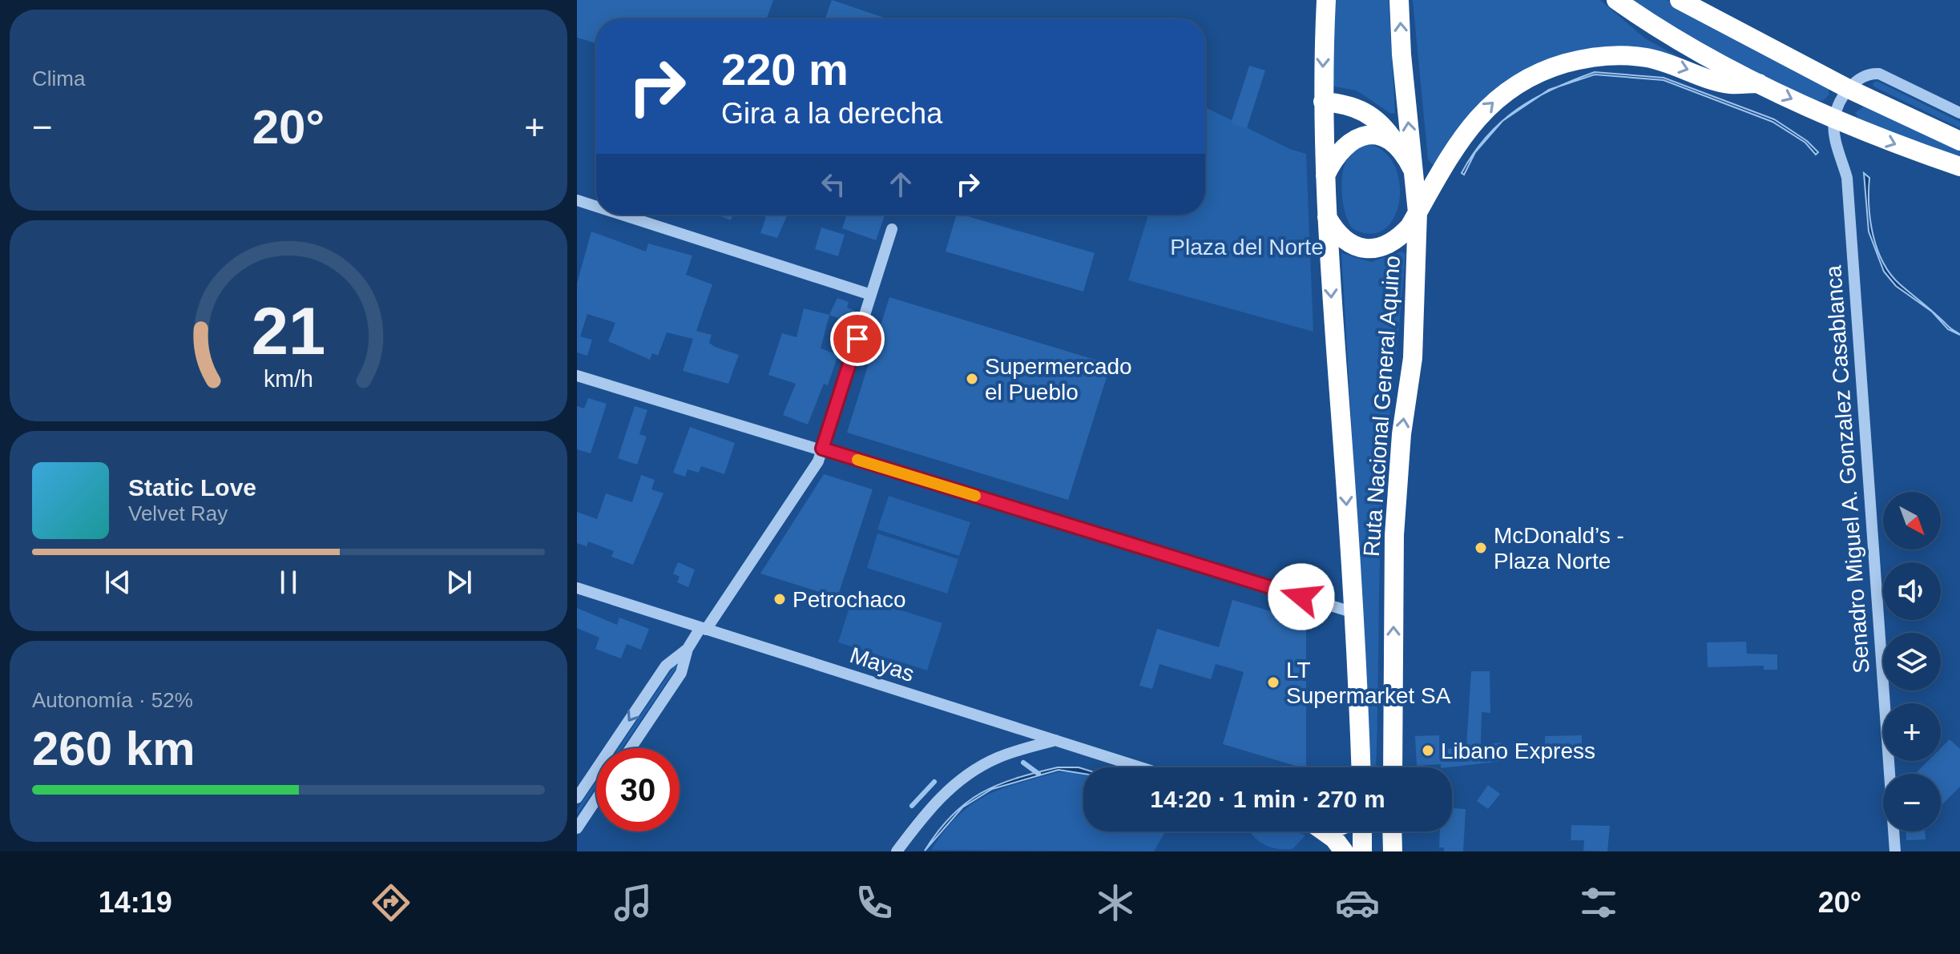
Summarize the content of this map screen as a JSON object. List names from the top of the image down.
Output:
{
  "streets": {
    "highway": ["Ruta Nacional General Aquino"],
    "street": ["Senadro Miguel A. Gonzalez Casablanca", "Mayas"]
  },
  "parks": ["Plaza del Norte"],
  "places": [
    "Supermercado el Pueblo",
    "McDonald’s - Plaza Norte",
    "Petrochaco",
    "LT Supermarket SA",
    "Libano Express"
  ],
  "north": "bottom right",
  "page": {
    "tile": [
      "Clima",
      ["Autonomía · 52%", "260 km"]
    ],
    "turn": ["220 m", "Gira a la derecha"],
    "heat": ["−", "20°", "+"],
    "song": ["Static Love", "Velvet Ray"],
    "map_buttons": ["+", "−"],
    "limit": "30",
    "trip": "14:20 · 1 min · 270 m",
    "tabs": ["14:19", "20°"],
    "gauge": ["21", "km/h"]
  }
}
